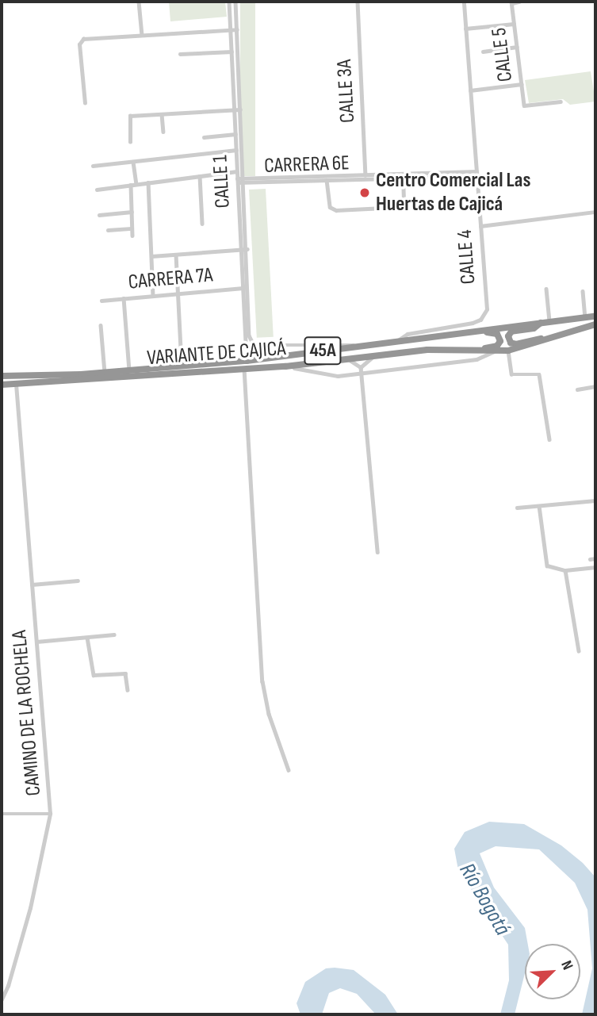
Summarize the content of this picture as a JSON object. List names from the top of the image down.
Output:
{
  "streets": {
    "highway": ["45A", "VARIANTE DE CAJICÁ"],
    "street": [
      "CALLE 5",
      "CALLE 3A",
      "CARRERA 6E",
      "CALLE 1",
      "CALLE 4",
      "CARRERA 7A",
      "CAMINO DE LA ROCHELA"
    ]
  },
  "crossings": [
    ["CALLE 3A", "CARRERA 6E"],
    ["CARRERA 6E", "CALLE 1"],
    ["CARRERA 6E", "CALLE 4"],
    ["CALLE 1", "CARRERA 7A"],
    ["CALLE 1", "VARIANTE DE CAJICÁ"],
    ["CALLE 4", "VARIANTE DE CAJICÁ"],
    ["VARIANTE DE CAJICÁ", "CAMINO DE LA ROCHELA"]
  ],
  "water": ["Río Bogotá"],
  "places": ["Centro Comercial Las Huertas de Cajicá"],
  "north": "top right"
}
